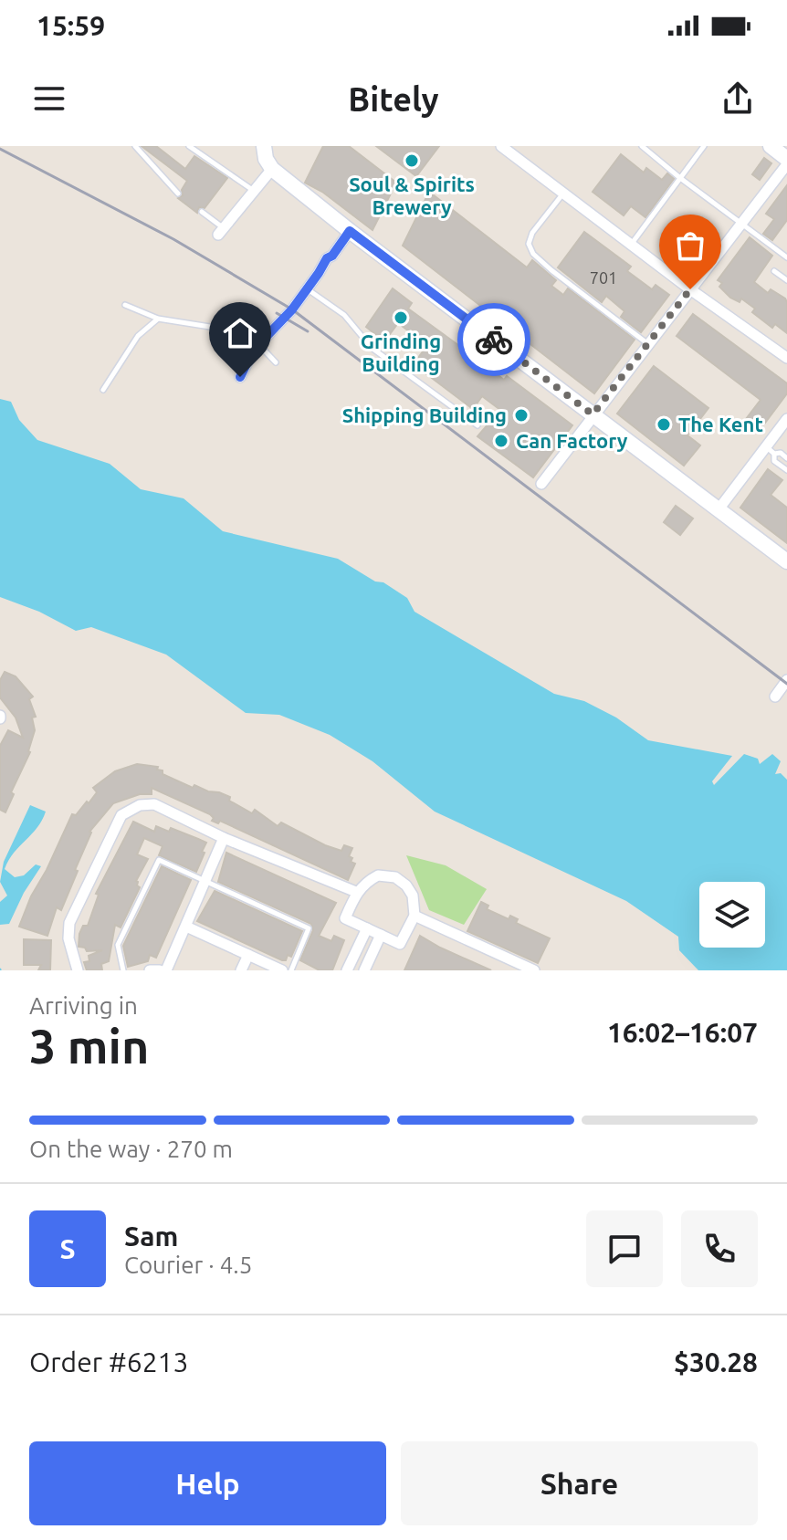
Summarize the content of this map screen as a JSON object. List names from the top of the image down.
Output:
{
  "places": [
    "Soul & Spirits Brewery",
    "Grinding Building",
    "Shipping Building",
    "The Kent",
    "Can Factory"
  ],
  "house_numbers": ["701"],
  "page": {
    "status": "15:59",
    "header": "Bitely",
    "heading": ["3 min", "Arriving in", "16:02–16:07"],
    "panel": [
      "Sam",
      "Courier · 4.5",
      "Order #6213",
      "$30.28"
    ],
    "bar": "On the way · 270 m",
    "round": "S",
    "buttons": ["Help", "Share"]
  }
}
